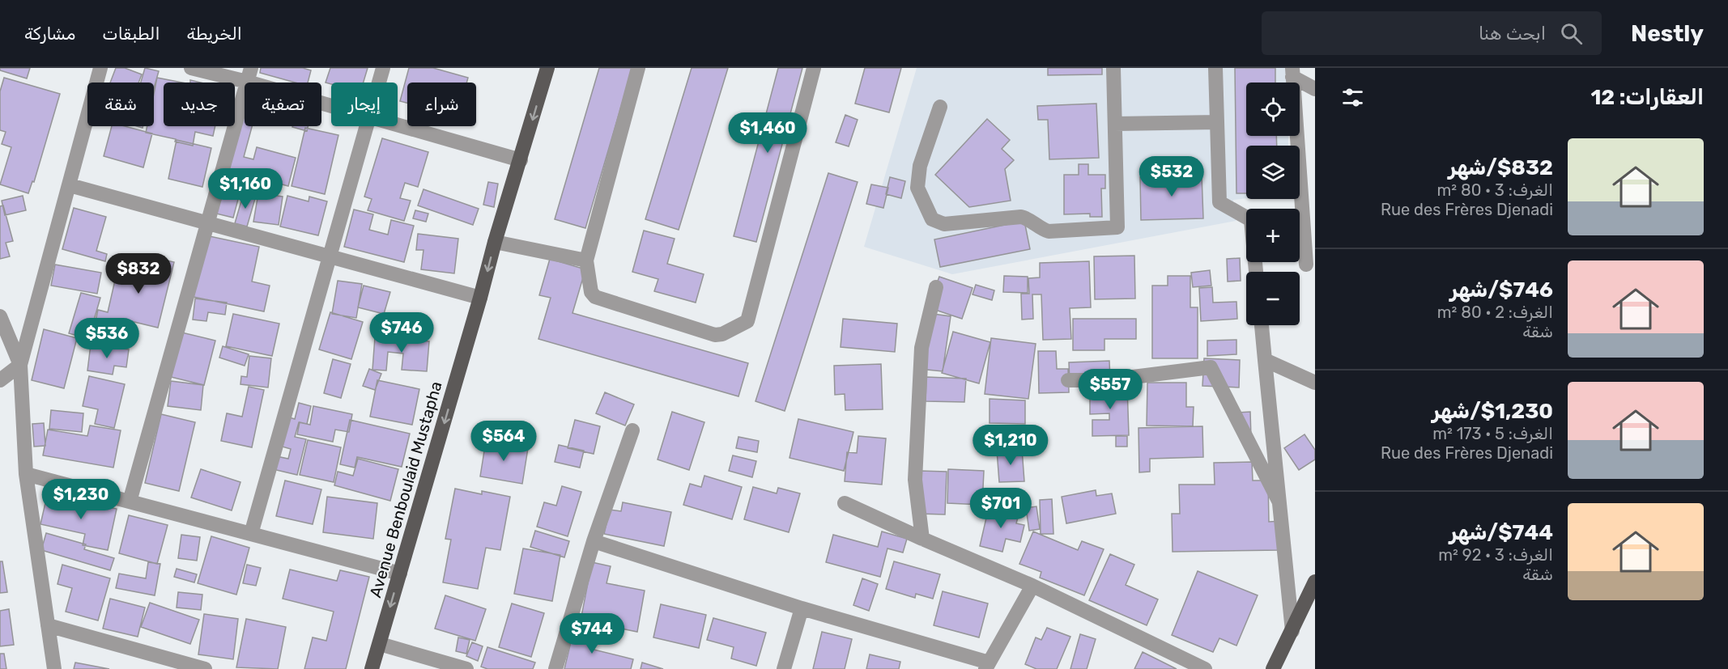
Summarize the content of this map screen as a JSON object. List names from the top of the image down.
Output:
{
  "streets": {
    "main road": ["Avenue Benboulaid Mustapha"]
  },
  "one_way": ["Avenue Benboulaid Mustapha"],
  "page": {
    "header": "Nestly",
    "search": "ابحث هنا",
    "nav": ["الخريطة", "الطبقات", "مشاركة"],
    "heading": "العقارات: 12",
    "map_buttons": ["+", "−"],
    "chip": [
      "شراء",
      "إيجار",
      "تصفية",
      "جديد",
      "شقة"
    ],
    "price": [
      "$1,460",
      "$532",
      "$1,160",
      "$832",
      "$746",
      "$536",
      "$557",
      "$564",
      "$1,210",
      "$1,230",
      "$701",
      "$744"
    ],
    "list": [
      {
        "name": "$832/شهر",
        "note": "الغرف: 3 · 80 m² · Rue des Frères Djenadi"
      },
      {
        "name": "$746/شهر",
        "note": "الغرف: 2 · 80 m² · شقة"
      },
      {
        "name": "$1,230/شهر",
        "note": "الغرف: 5 · 173 m² · Rue des Frères Djenadi"
      },
      {
        "name": "$744/شهر",
        "note": "الغرف: 3 · 92 m² · شقة"
      }
    ]
  }
}
